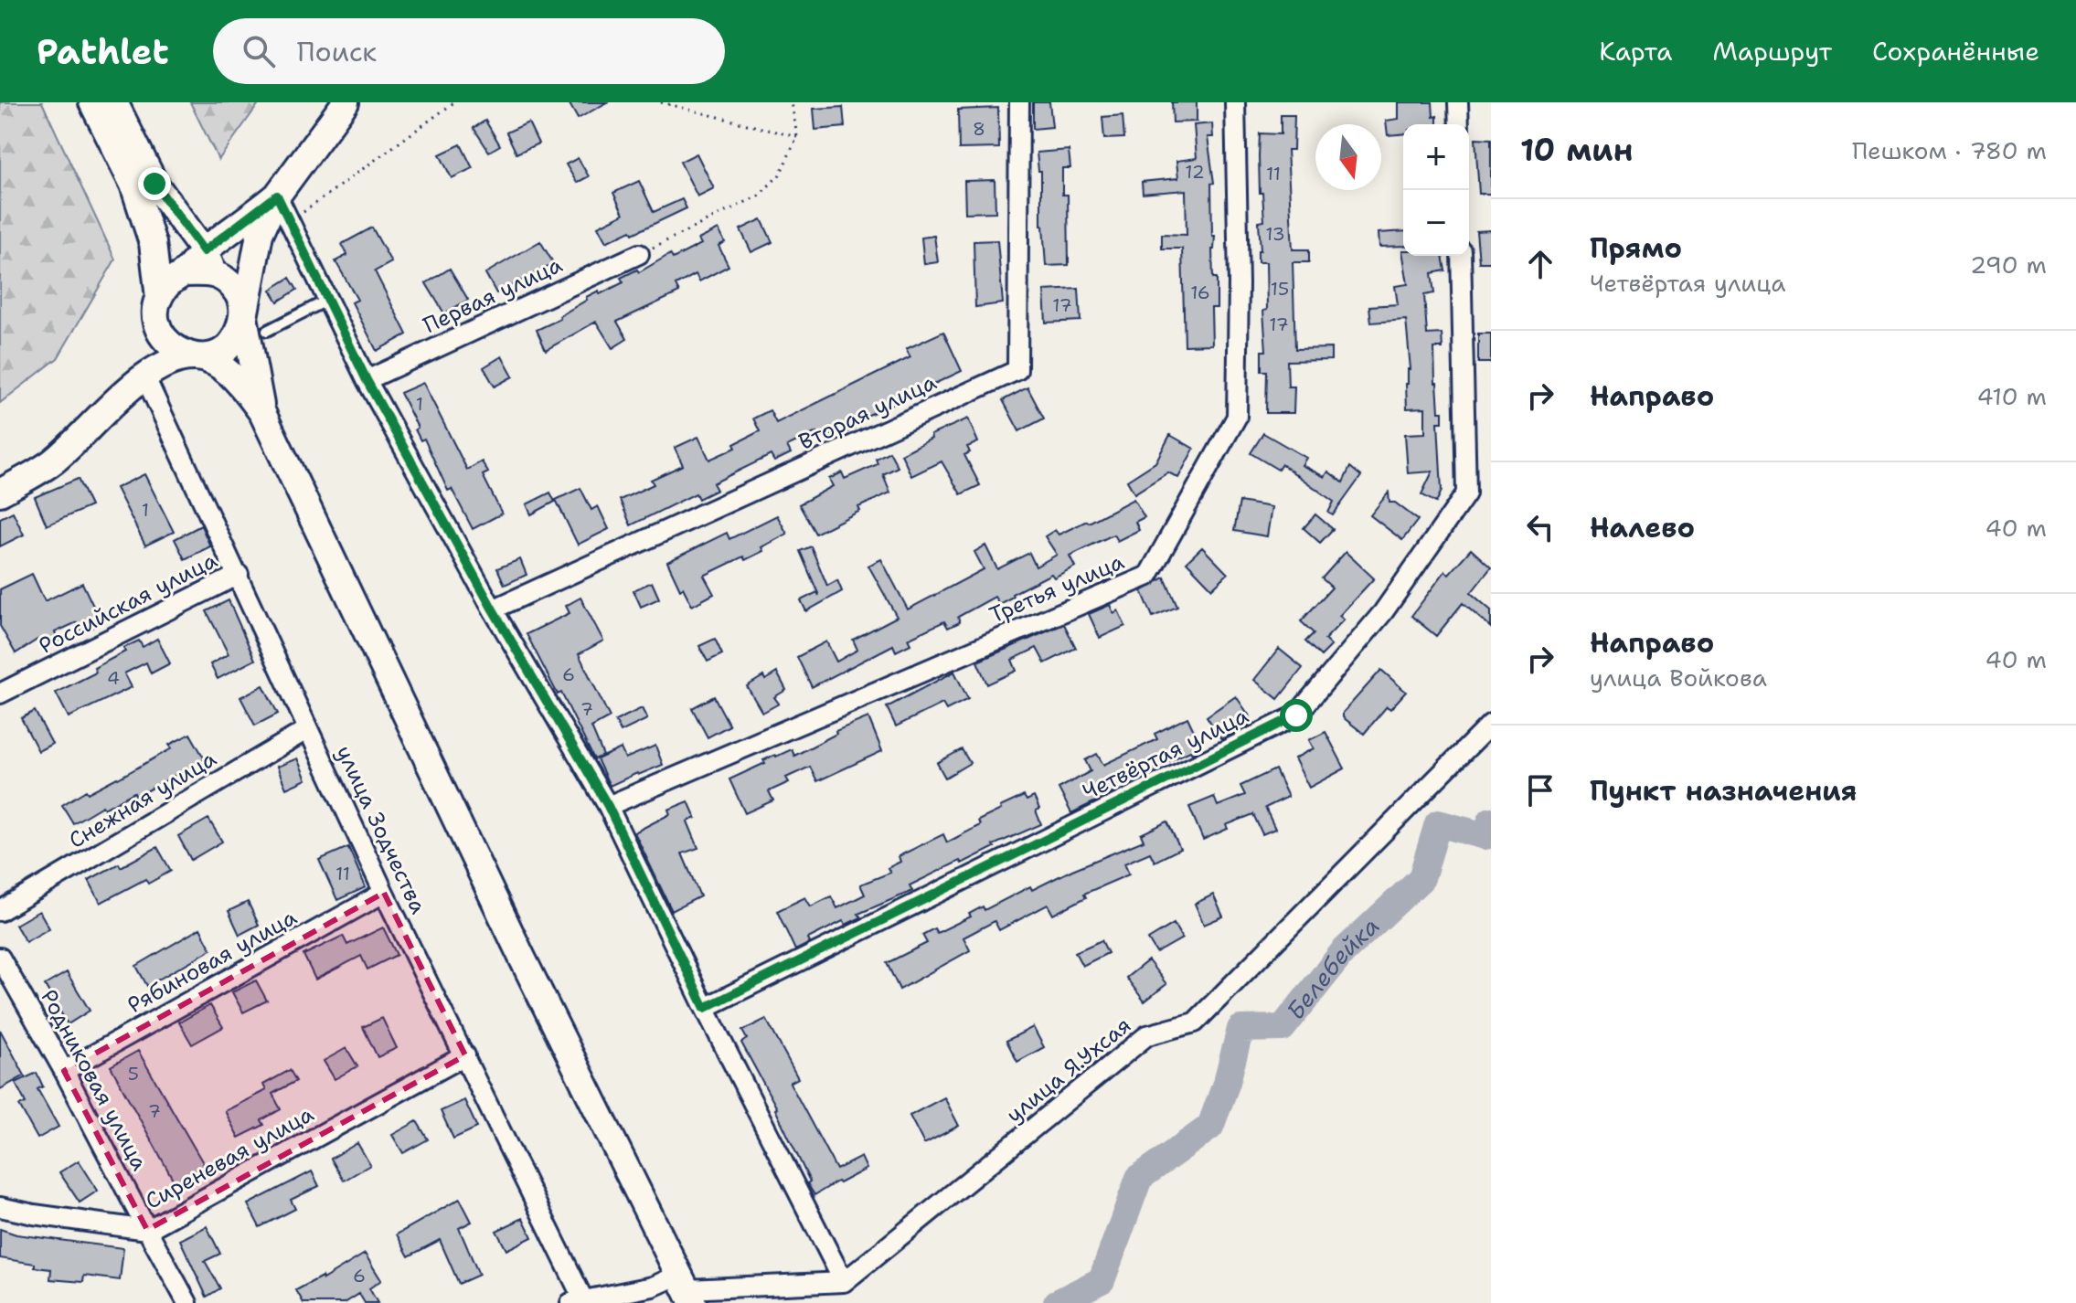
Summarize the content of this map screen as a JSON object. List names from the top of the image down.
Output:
{
  "streets": {
    "street": [
      "Первая улица",
      "Вторая улица",
      "Третья улица",
      "Российская улица",
      "Четвёртая улица",
      "Снежная улица",
      "улица Зодчества",
      "Рябиновая улица",
      "улица Я.Ухсая",
      "Родниковая улица",
      "Сиреневая улица"
    ]
  },
  "crossings": [
    ["Российская улица", "улица Зодчества"],
    ["Снежная улица", "улица Зодчества"],
    ["улица Зодчества", "Рябиновая улица"],
    ["улица Зодчества", "Сиреневая улица"],
    ["Рябиновая улица", "Родниковая улица"],
    ["Родниковая улица", "Сиреневая улица"]
  ],
  "water": ["Белебейка"],
  "house_numbers": [
    "8",
    "12",
    "11",
    "13",
    "15",
    "16",
    "17",
    "17",
    "1",
    "1",
    "6",
    "4",
    "7",
    "11",
    "5",
    "7",
    "6"
  ],
  "north": "bottom",
  "page": {
    "header": "Pathlet",
    "search": "Поиск",
    "nav": ["Карта", "Маршрут", "Сохранённые"],
    "heading": ["10 мин", "Пешком · 780 m"],
    "map_buttons": ["+", "−"],
    "list": [
      ["Прямо", "Четвёртая улица", "290 m"],
      ["Направо", "410 m"],
      ["Налево", "40 m"],
      ["Направо", "улица Войкова", "40 m"],
      "Пункт назначения"
    ]
  }
}
